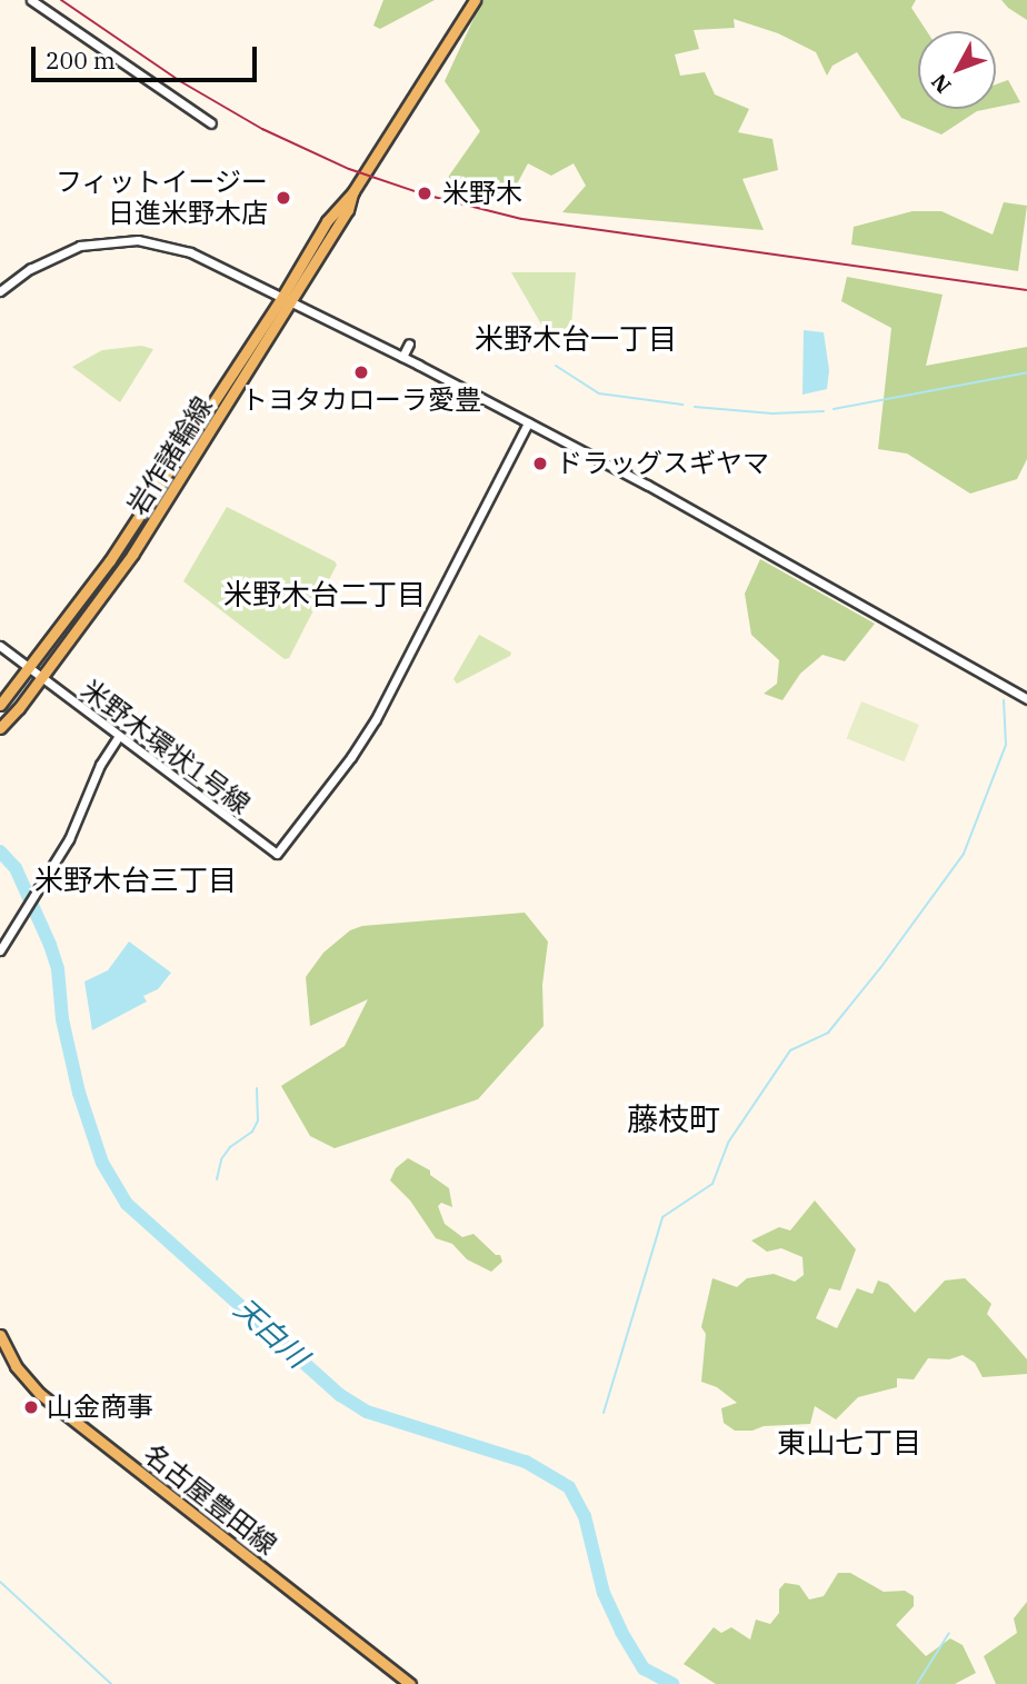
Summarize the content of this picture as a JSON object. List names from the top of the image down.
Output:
{
  "streets": {
    "main road": ["岩作諸輪線", "名古屋豊田線"],
    "street": ["米野木環状1号線"]
  },
  "crossings": [
    ["岩作諸輪線", "米野木環状1号線"]
  ],
  "districts": [
    "米野木台一丁目",
    "米野木台二丁目",
    "米野木台三丁目",
    "藤枝町",
    "東山七丁目"
  ],
  "water": ["天白川"],
  "places": [
    "米野木",
    "フィットイージー 日進米野木店",
    "トヨタカローラ愛豊",
    "ドラッグスギヤマ",
    "山金商事"
  ],
  "scale_bar": "200 m",
  "north": "bottom left"
}
